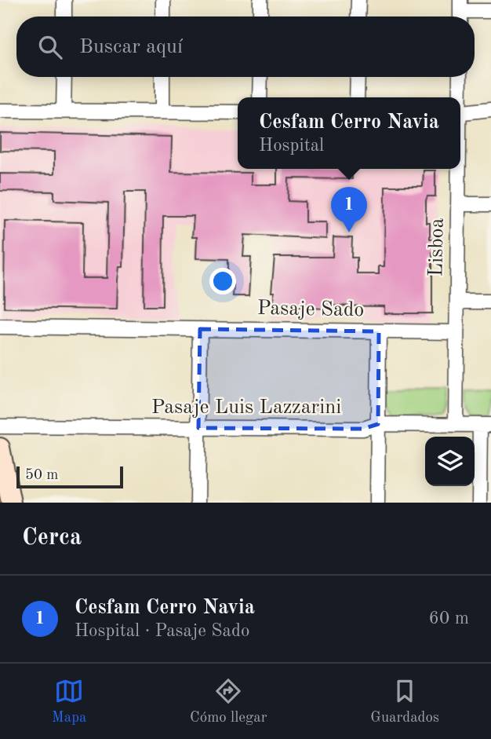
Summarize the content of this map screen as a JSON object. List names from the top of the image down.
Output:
{
  "streets": {
    "street": ["Lisboa", "Pasaje Sado", "Pasaje Luis Lazzarini"]
  },
  "crossings": [
    ["Lisboa", "Pasaje Sado"],
    ["Lisboa", "Pasaje Luis Lazzarini"]
  ],
  "scale_bar": "50 m",
  "page": {
    "search": "Buscar aquí",
    "popup": ["Cesfam Cerro Navia", "Hospital"],
    "pins": "1",
    "scale": "50 m",
    "heading": "Cerca",
    "list": [
      {
        "mark": "1",
        "name": "Cesfam Cerro Navia",
        "note": "Hospital · Pasaje Sado",
        "value": "60 m"
      }
    ],
    "nav": ["Mapa", "Cómo llegar", "Guardados"]
  }
}
